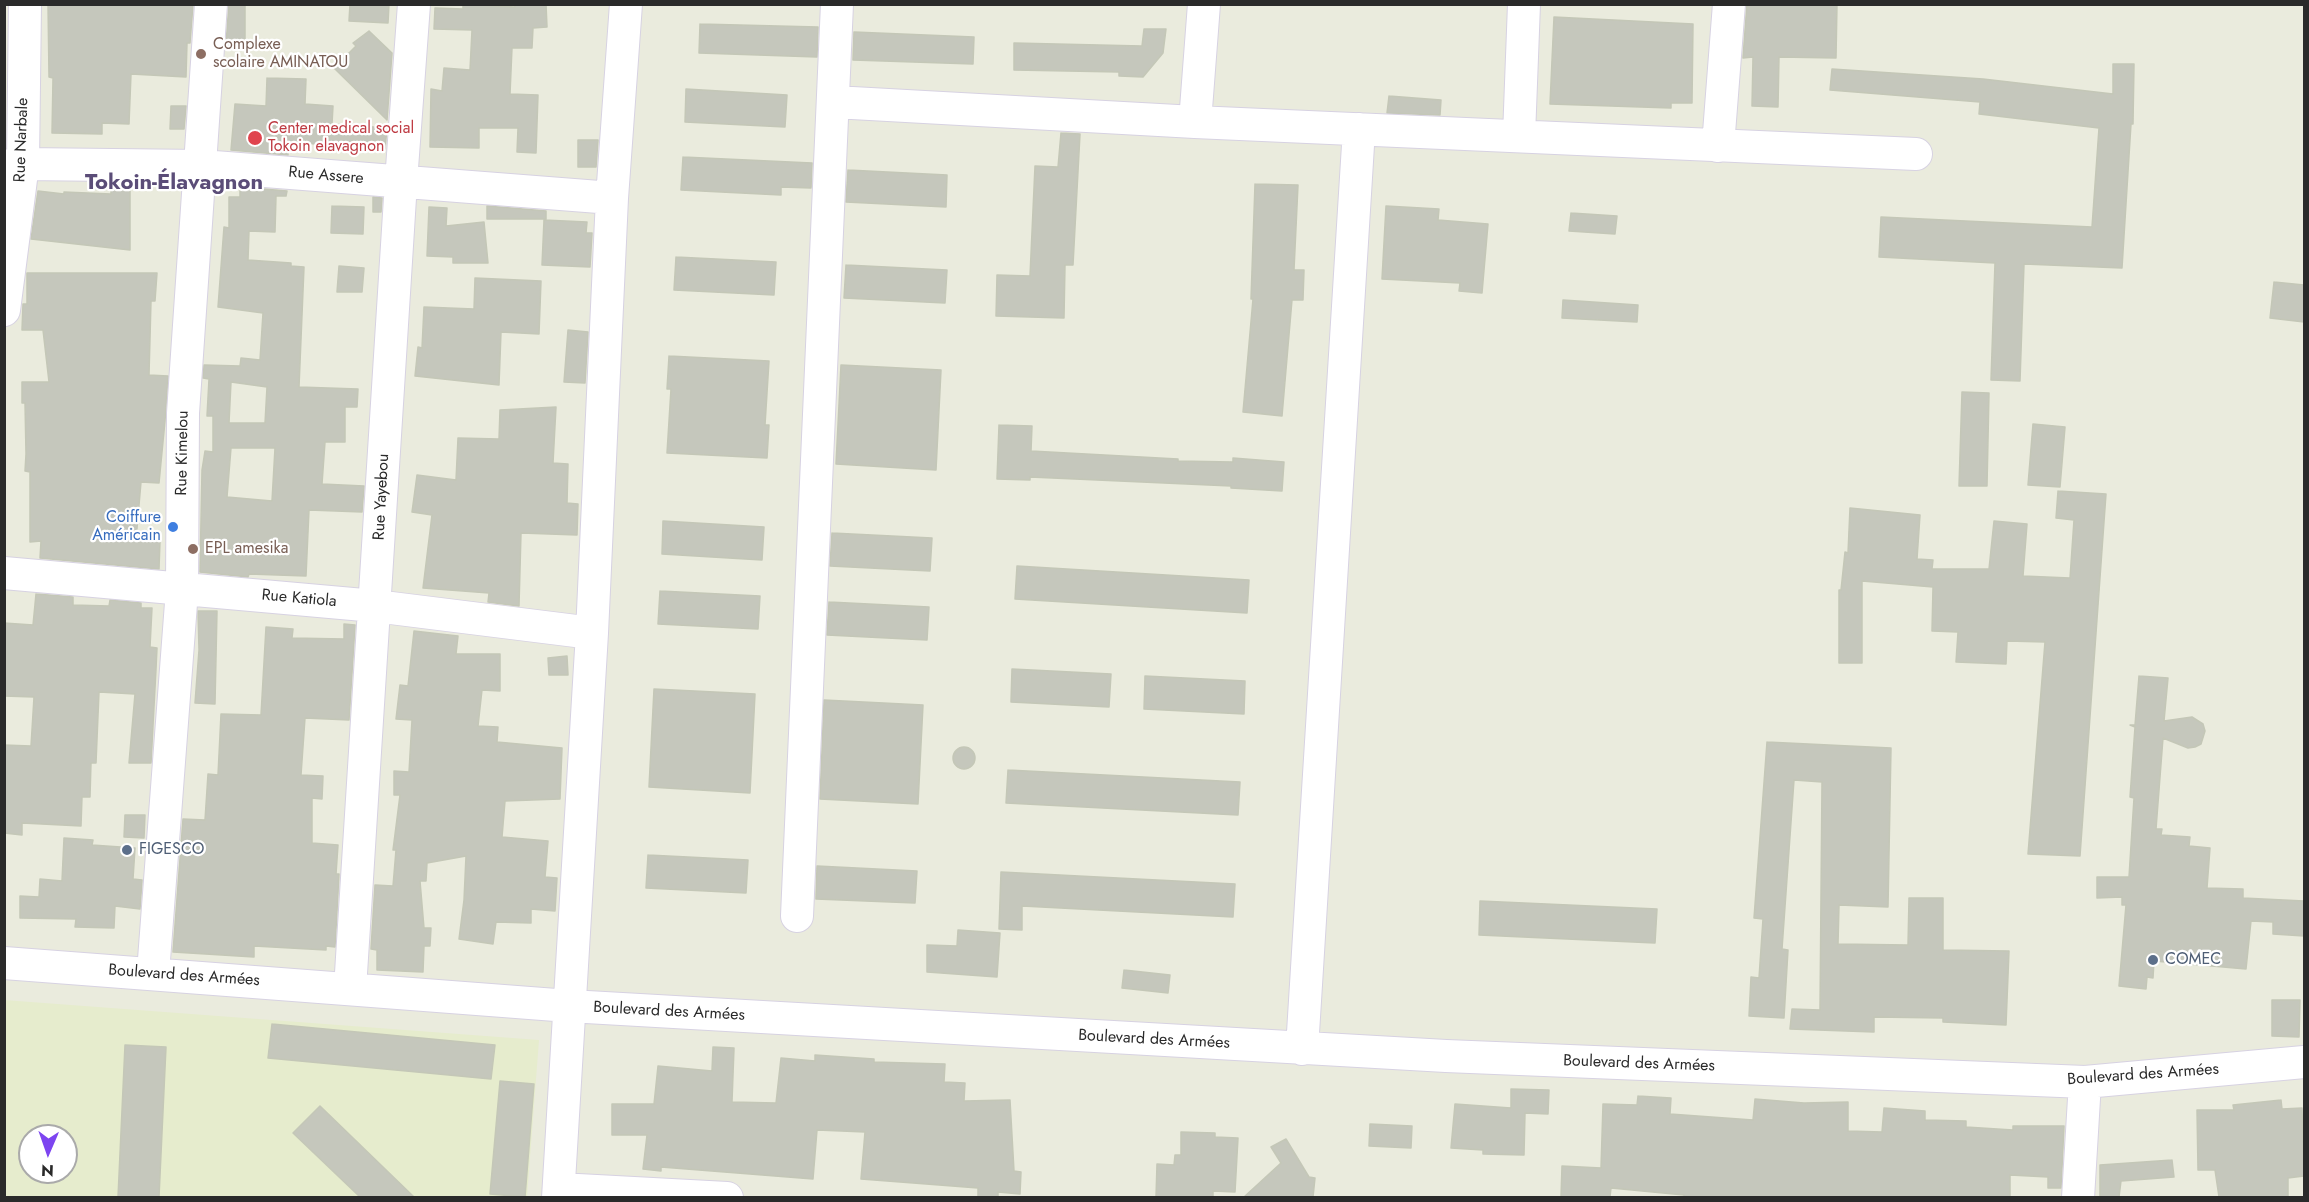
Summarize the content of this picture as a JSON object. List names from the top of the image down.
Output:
{
  "streets": {
    "street": [
      "Rue Narbale",
      "Rue Assere",
      "Rue Kimelou",
      "Rue Yayebou",
      "Rue Katiola",
      "Boulevard des Armées"
    ]
  },
  "crossings": [
    ["Rue Narbale", "Rue Assere"],
    ["Rue Assere", "Rue Kimelou"],
    ["Rue Assere", "Rue Yayebou"],
    ["Rue Kimelou", "Rue Katiola"],
    ["Rue Kimelou", "Boulevard des Armées"],
    ["Rue Yayebou", "Rue Katiola"],
    ["Rue Yayebou", "Boulevard des Armées"]
  ],
  "districts": ["Tokoin-Élavagnon"],
  "places": [
    "Complexe scolaire AMINATOU",
    "Center medical social Tokoin elavagnon",
    "Coiffure Américain",
    "EPL amesika",
    "FIGESCO",
    "COMEC"
  ],
  "north": "bottom"
}
